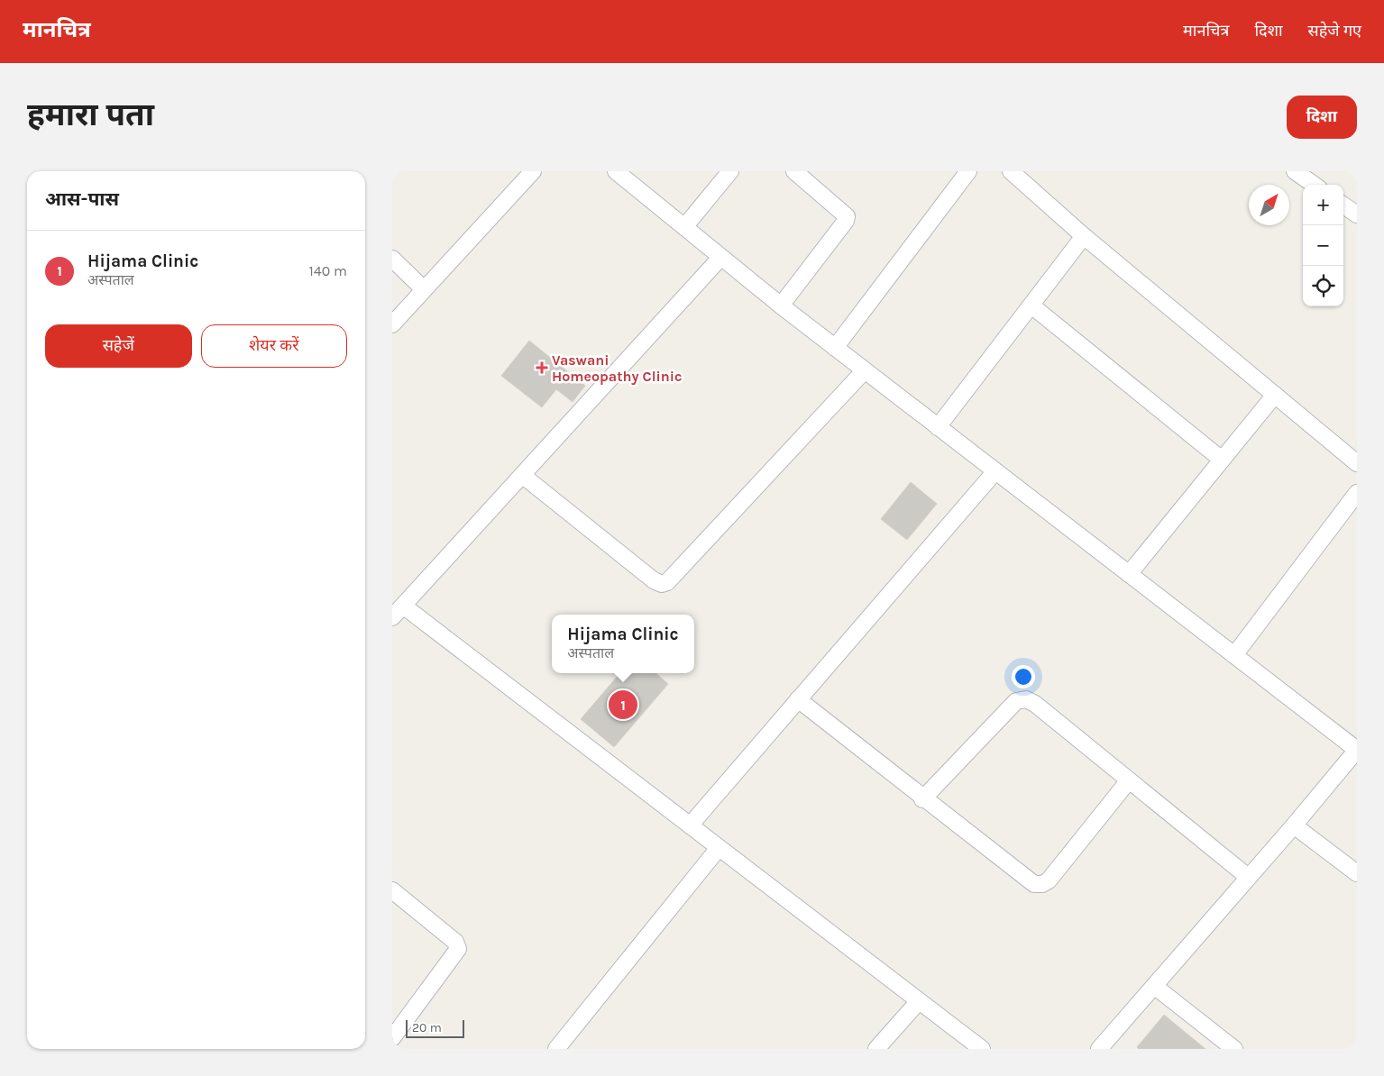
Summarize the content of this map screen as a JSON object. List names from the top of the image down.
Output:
{
  "places": {
    "health": ["Vaswani Homeopathy Clinic"]
  },
  "scale_bar": "20 m",
  "north": "top right",
  "page": {
    "header": "मानचित्र",
    "nav": ["मानचित्र", "दिशा", "सहेजे गए"],
    "buttons": [
      "दिशा",
      ["सहेजें", "शेयर करें"]
    ],
    "title": "हमारा पता",
    "heading": "आस-पास",
    "map_buttons": ["+", "−"],
    "list": [
      {
        "mark": "1",
        "name": "Hijama Clinic",
        "note": "अस्पताल",
        "value": "140 m"
      }
    ],
    "popup": ["Hijama Clinic", "अस्पताल"],
    "pins": "1",
    "scale": "20 m"
  }
}
